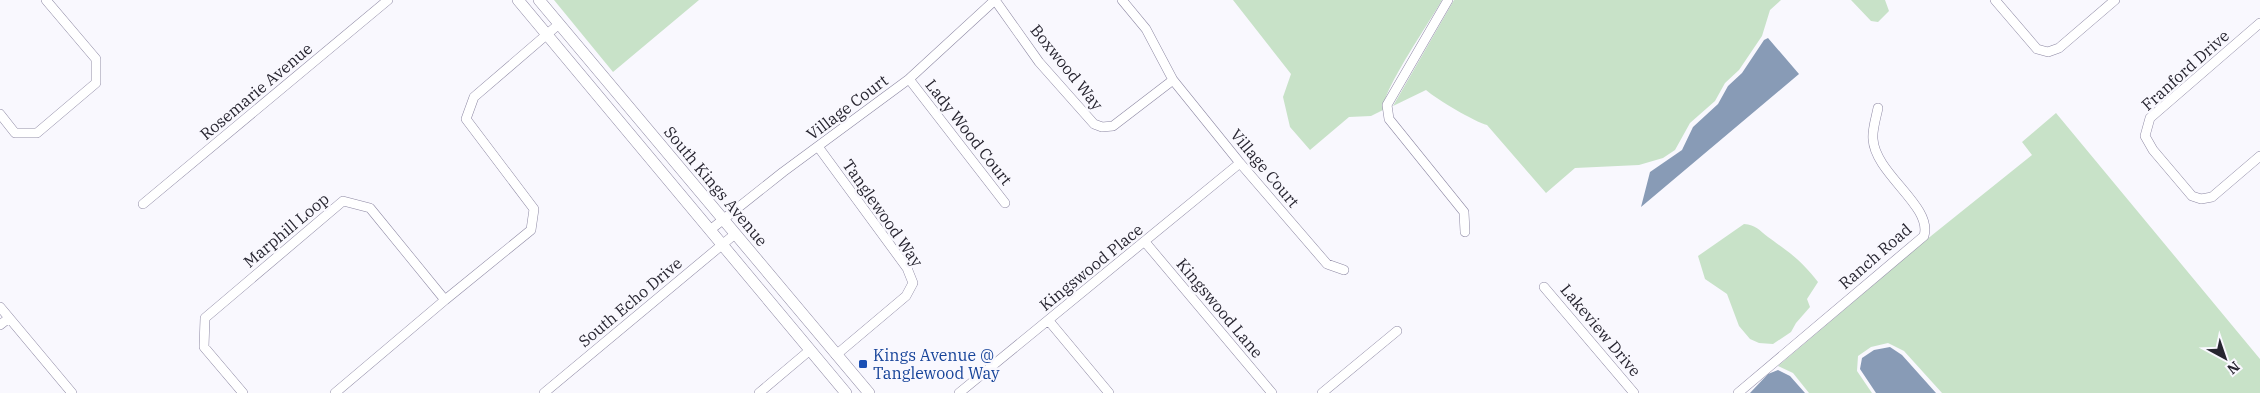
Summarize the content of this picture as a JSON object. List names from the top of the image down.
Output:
{
  "streets": {
    "main road": ["South Kings Avenue"],
    "street": [
      "Boxwood Way",
      "Franford Drive",
      "Rosemarie Avenue",
      "Village Court",
      "Lady Wood Court",
      "Tanglewood Way",
      "Marphill Loop",
      "Ranch Road",
      "Kingswood Place",
      "South Echo Drive",
      "Kingswood Lane",
      "Lakeview Drive"
    ]
  },
  "crossings": [
    ["Boxwood Way", "Village Court"],
    ["Village Court", "Lady Wood Court"],
    ["Village Court", "South Kings Avenue"],
    ["Village Court", "Tanglewood Way"],
    ["Village Court", "Kingswood Place"],
    ["South Kings Avenue", "Tanglewood Way"],
    ["South Kings Avenue", "South Echo Drive"],
    ["Kingswood Place", "Kingswood Lane"]
  ],
  "places": {
    "transit": ["Kings Avenue @ Tanglewood Way"]
  },
  "north": "bottom right"
}
